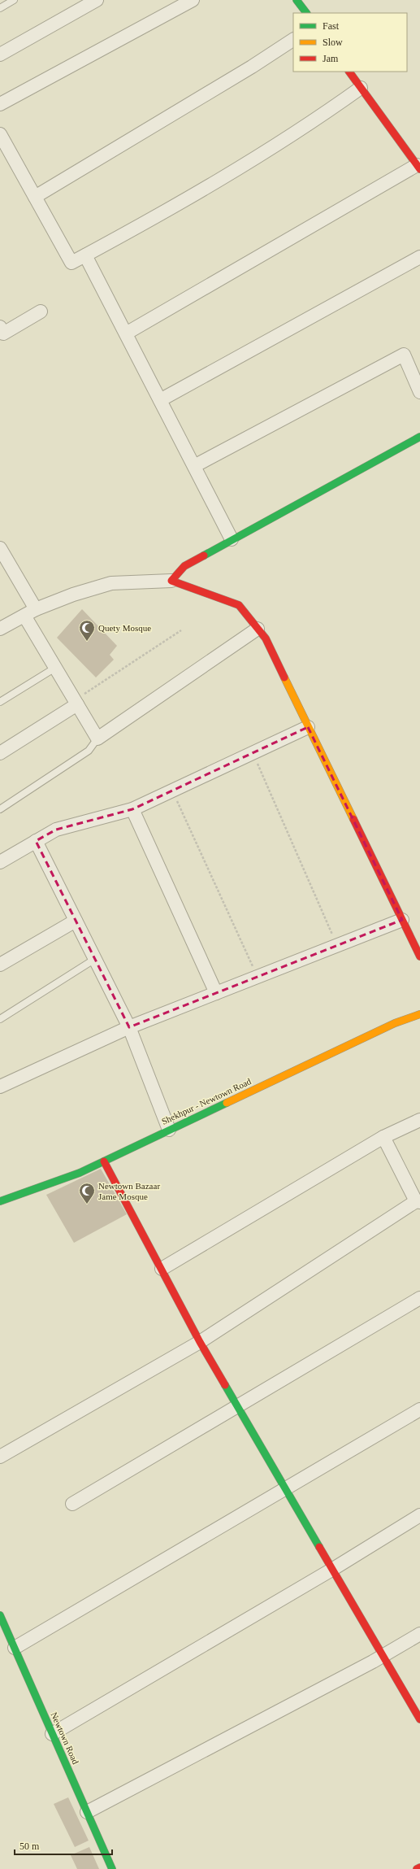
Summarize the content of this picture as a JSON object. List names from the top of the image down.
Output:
{
  "streets": {
    "street": ["Shekhpur - Newtown Road", "Newtown Road"]
  },
  "places": {
    "mosque": ["Quety Mosque", "Newtown Bazaar Jame Mosque"]
  },
  "legend": ["Fast", "Slow", "Jam"],
  "scale_bar": "50 m"
}
